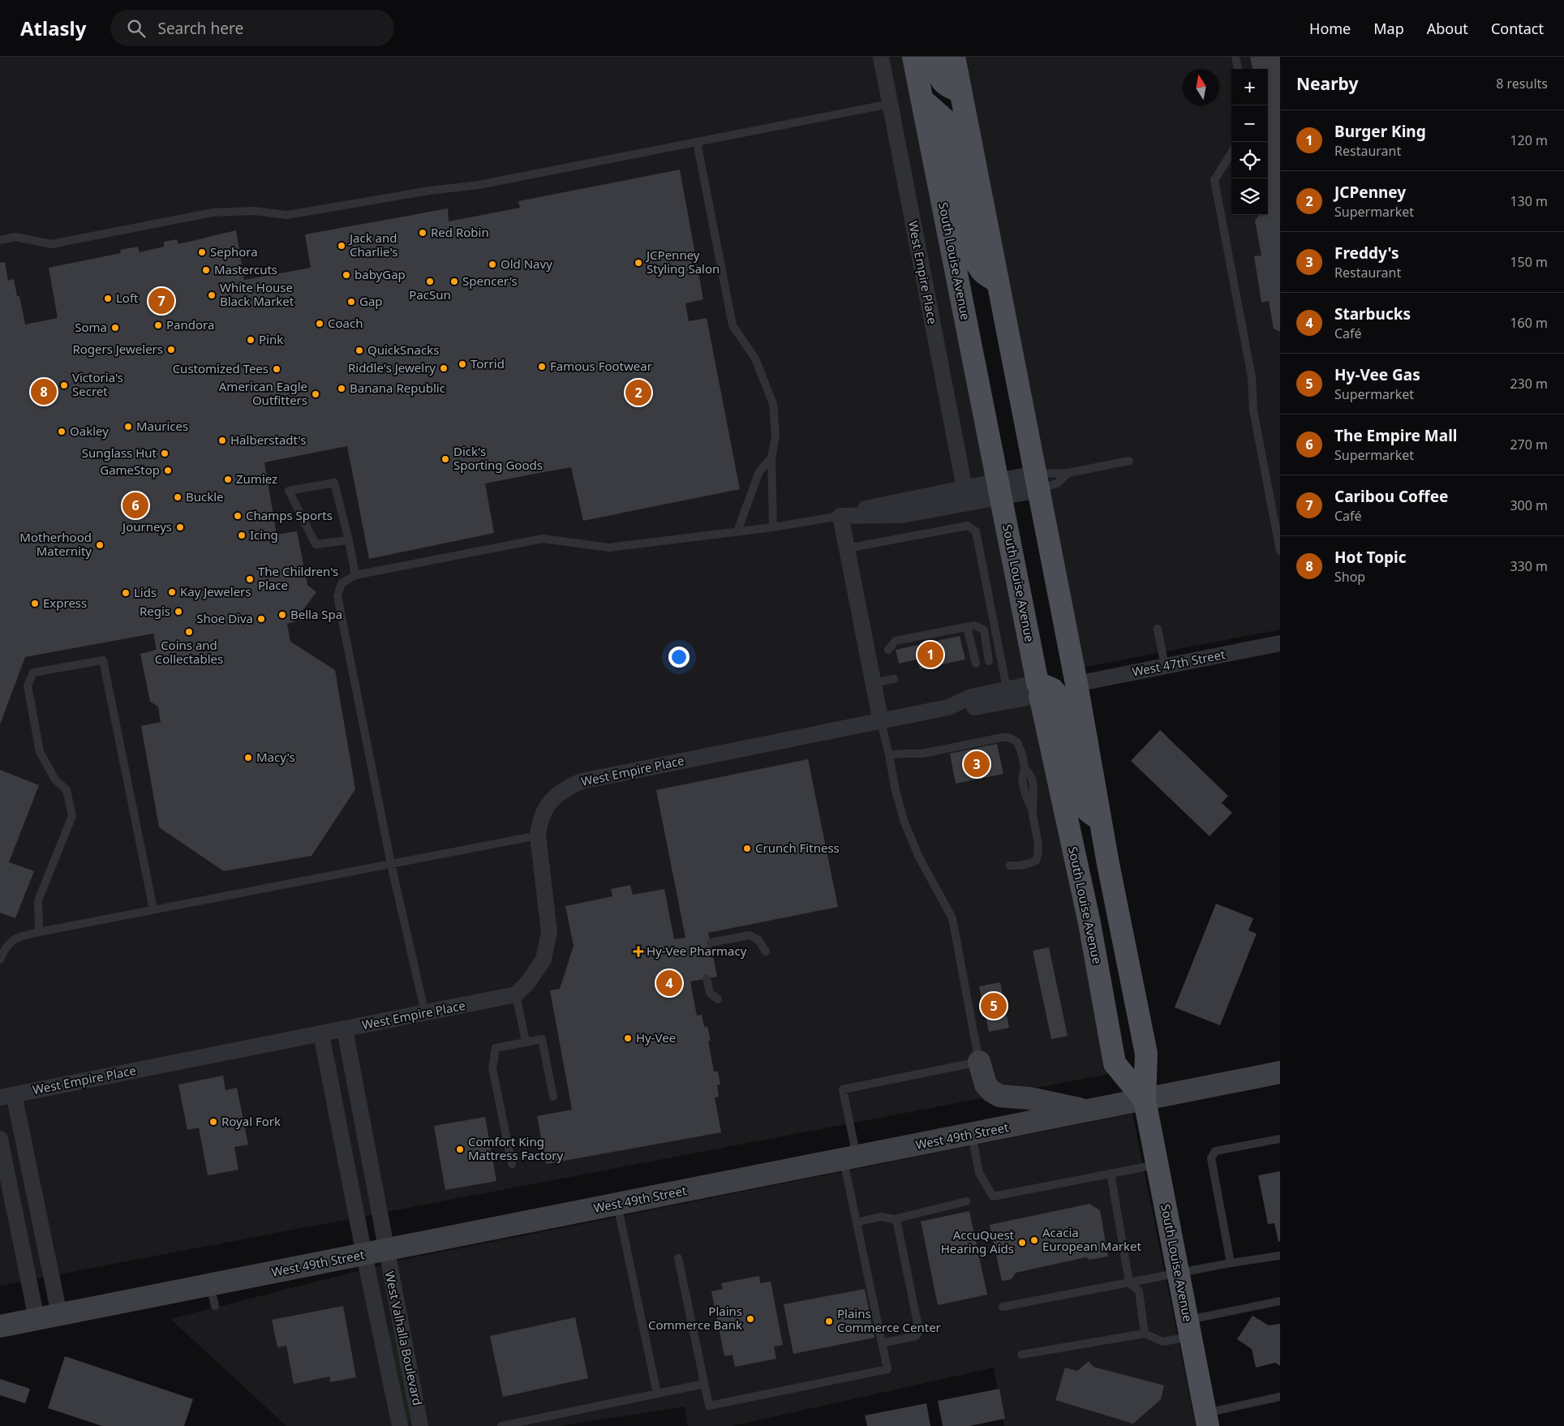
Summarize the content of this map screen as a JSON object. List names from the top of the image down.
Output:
{
  "streets": {
    "main road": ["South Louise Avenue", "West 49th Street"],
    "street": ["West Empire Place", "West 47th Street", "West Valhalla Boulevard"]
  },
  "crossings": [
    ["South Louise Avenue", "West Empire Place"],
    ["South Louise Avenue", "West 47th Street"],
    ["South Louise Avenue", "West 49th Street"],
    ["West Empire Place", "West 49th Street"],
    ["West 49th Street", "West Valhalla Boulevard"]
  ],
  "places": {
    "other": [
      "Red Robin",
      "Jack and Charlie's",
      "Sephora",
      "JCPenney Styling Salon",
      "Old Navy",
      "Mastercuts",
      "babyGap",
      "PacSun",
      "Spencer's",
      "White House Black Market",
      "Loft",
      "Gap",
      "Coach",
      "Pandora",
      "Soma",
      "Pink",
      "Rogers Jewelers",
      "QuickSnacks",
      "Torrid",
      "Famous Footwear",
      "Riddle's Jewelry",
      "Customized Tees",
      "Victoria's Secret",
      "Banana Republic",
      "American Eagle Outfitters",
      "Maurices",
      "Oakley",
      "Halberstadt's",
      "Sunglass Hut",
      "Dick's Sporting Goods",
      "GameStop",
      "Zumiez",
      "Buckle",
      "Champs Sports",
      "Journeys",
      "Icing",
      "Motherhood Maternity",
      "The Children's Place",
      "Kay Jewelers",
      "Lids",
      "Express",
      "Regis",
      "Bella Spa",
      "Shoe Diva",
      "Coins and Collectables",
      "Macy's",
      "Crunch Fitness",
      "Hy-Vee",
      "Royal Fork",
      "Comfort King Mattress Factory",
      "Acacia European Market",
      "AccuQuest Hearing Aids",
      "Plains Commerce Bank",
      "Plains Commerce Center"
    ],
    "health": ["Hy-Vee Pharmacy"]
  },
  "north": "top",
  "page": {
    "header": "Atlasly",
    "search": "Search here",
    "nav": [
      "Home",
      "Map",
      "About",
      "Contact"
    ],
    "heading": ["Nearby", "8 results"],
    "map_buttons": ["+", "−"],
    "list": [
      {
        "mark": "1",
        "name": "Burger King",
        "note": "Restaurant",
        "value": "120 m"
      },
      {
        "mark": "2",
        "name": "JCPenney",
        "note": "Supermarket",
        "value": "130 m"
      },
      {
        "mark": "3",
        "name": "Freddy's",
        "note": "Restaurant",
        "value": "150 m"
      },
      {
        "mark": "4",
        "name": "Starbucks",
        "note": "Café",
        "value": "160 m"
      },
      {
        "mark": "5",
        "name": "Hy-Vee Gas",
        "note": "Supermarket",
        "value": "230 m"
      },
      {
        "mark": "6",
        "name": "The Empire Mall",
        "note": "Supermarket",
        "value": "270 m"
      },
      {
        "mark": "7",
        "name": "Caribou Coffee",
        "note": "Café",
        "value": "300 m"
      },
      {
        "mark": "8",
        "name": "Hot Topic",
        "note": "Shop",
        "value": "330 m"
      }
    ],
    "pins": [
      "7",
      "8",
      "2",
      "6",
      "1",
      "3",
      "4",
      "5"
    ]
  }
}
